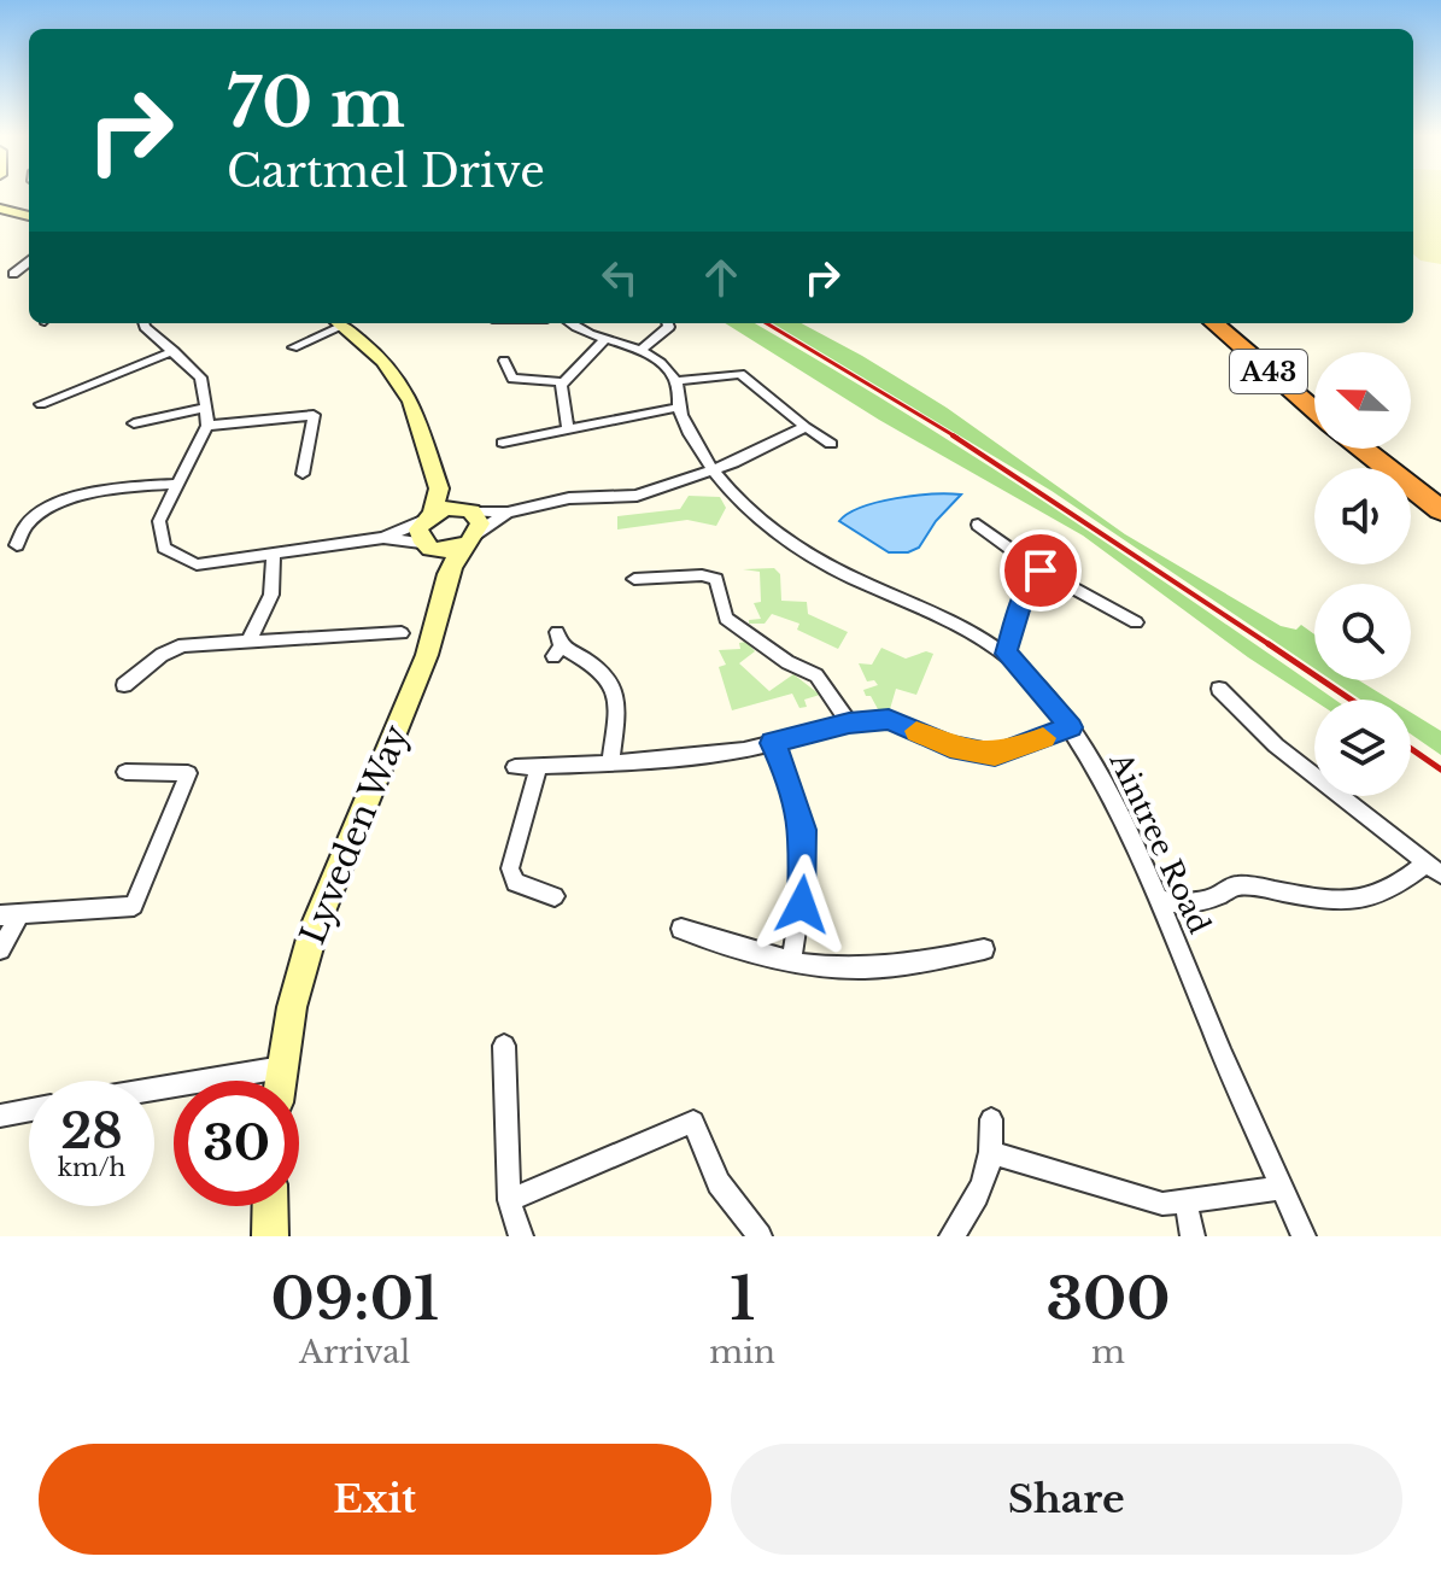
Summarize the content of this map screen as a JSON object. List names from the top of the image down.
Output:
{
  "streets": {
    "highway": ["A43"],
    "street": ["Lyveden Way", "Aintree Road"]
  },
  "north": "left",
  "page": {
    "turn": ["70 m", "Cartmel Drive"],
    "speed": "28 km/h",
    "limit": "30",
    "eta": [
      "09:01",
      "Arrival",
      "1",
      "min",
      "300",
      "m"
    ],
    "buttons": ["Exit", "Share"]
  }
}
